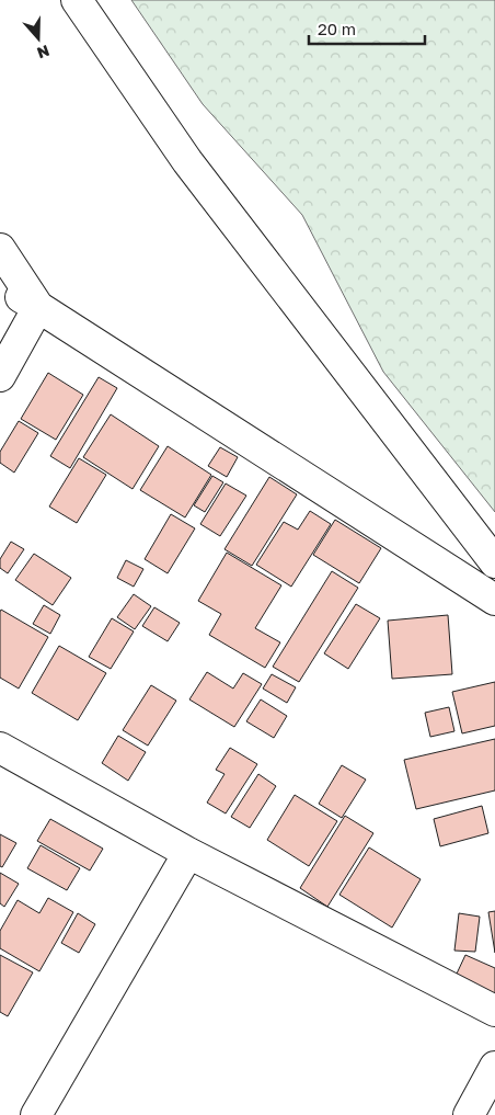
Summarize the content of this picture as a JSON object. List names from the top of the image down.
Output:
{
  "scale_bar": "20 m",
  "north": "bottom"
}
